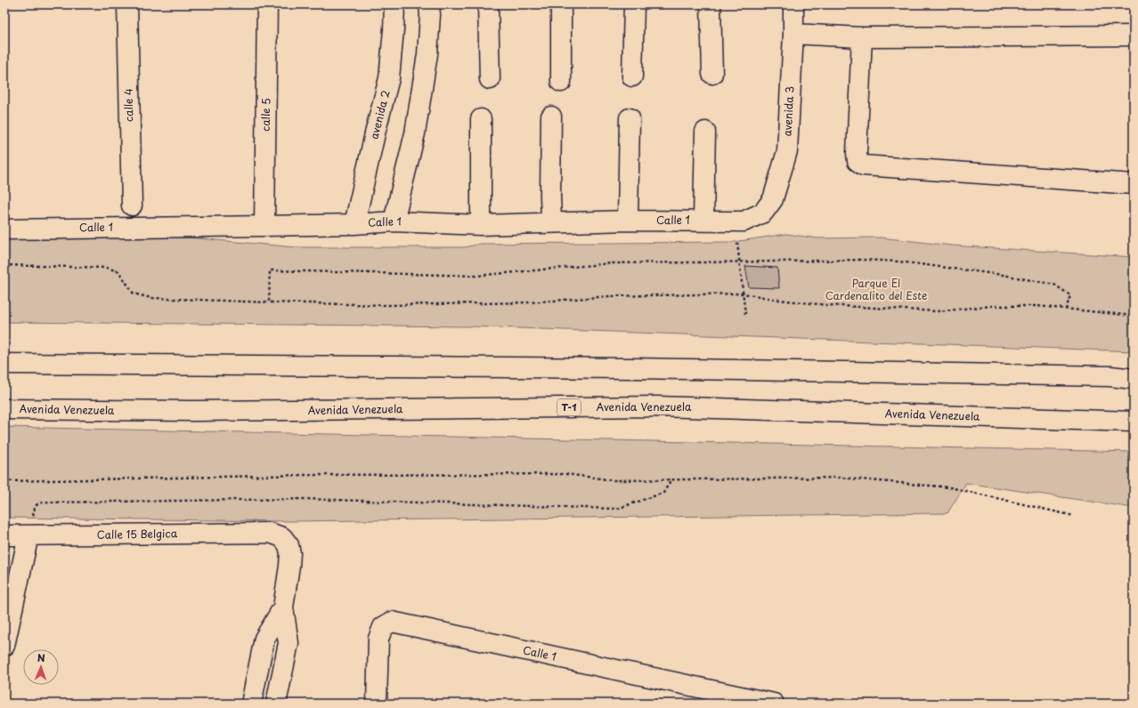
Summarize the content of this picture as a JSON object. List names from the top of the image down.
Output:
{
  "streets": {
    "street": [
      "calle 4",
      "avenida 3",
      "calle 5",
      "avenida 2",
      "Calle 1",
      "T-1",
      "Avenida Venezuela",
      "Calle 15 Belgica"
    ]
  },
  "crossings": [
    ["avenida 3", "Calle 1"],
    ["calle 5", "Calle 1"],
    ["avenida 2", "Calle 1"]
  ],
  "parks": ["Parque El Cardenalito del Este"],
  "north": "top"
}
